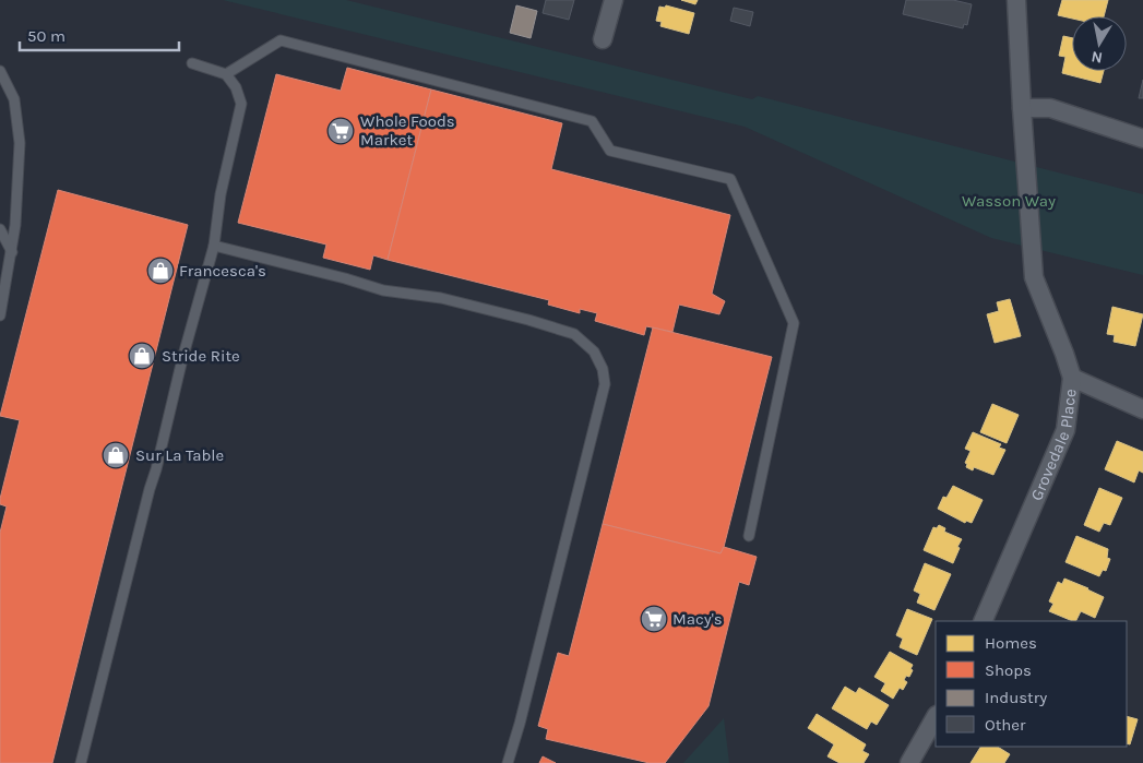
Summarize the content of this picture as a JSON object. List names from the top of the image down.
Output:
{
  "streets": {
    "street": ["Grovedale Place"]
  },
  "parks": ["Wasson Way"],
  "places": {
    "supermarket": ["Whole Foods Market", "Macy's"],
    "shop": ["Francesca's", "Stride Rite", "Sur La Table"]
  },
  "legend": [
    "Homes",
    "Shops",
    "Industry",
    "Other"
  ],
  "scale_bar": "50 m",
  "north": "bottom"
}
